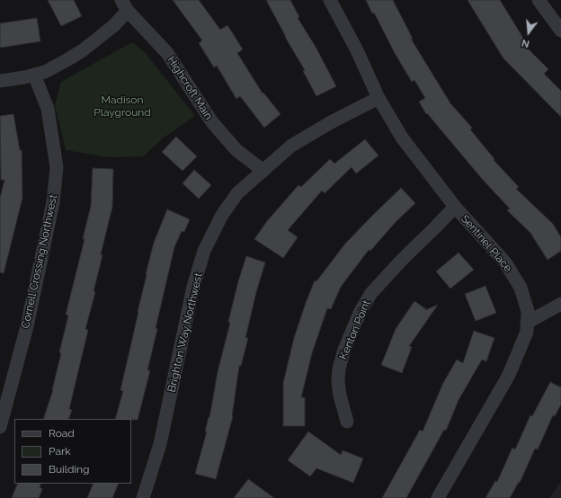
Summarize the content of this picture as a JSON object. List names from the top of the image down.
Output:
{
  "streets": {
    "street": [
      "Highcroft Main",
      "Sentinel Place",
      "Cornell Crossing Northwest",
      "Kenton Point",
      "Brighton Way Northwest"
    ]
  },
  "crossings": [
    ["Highcroft Main", "Brighton Way Northwest"],
    ["Sentinel Place", "Kenton Point"],
    ["Sentinel Place", "Brighton Way Northwest"]
  ],
  "parks": ["Madison Playground"],
  "legend": ["Road", "Park", "Building"],
  "north": "bottom"
}
